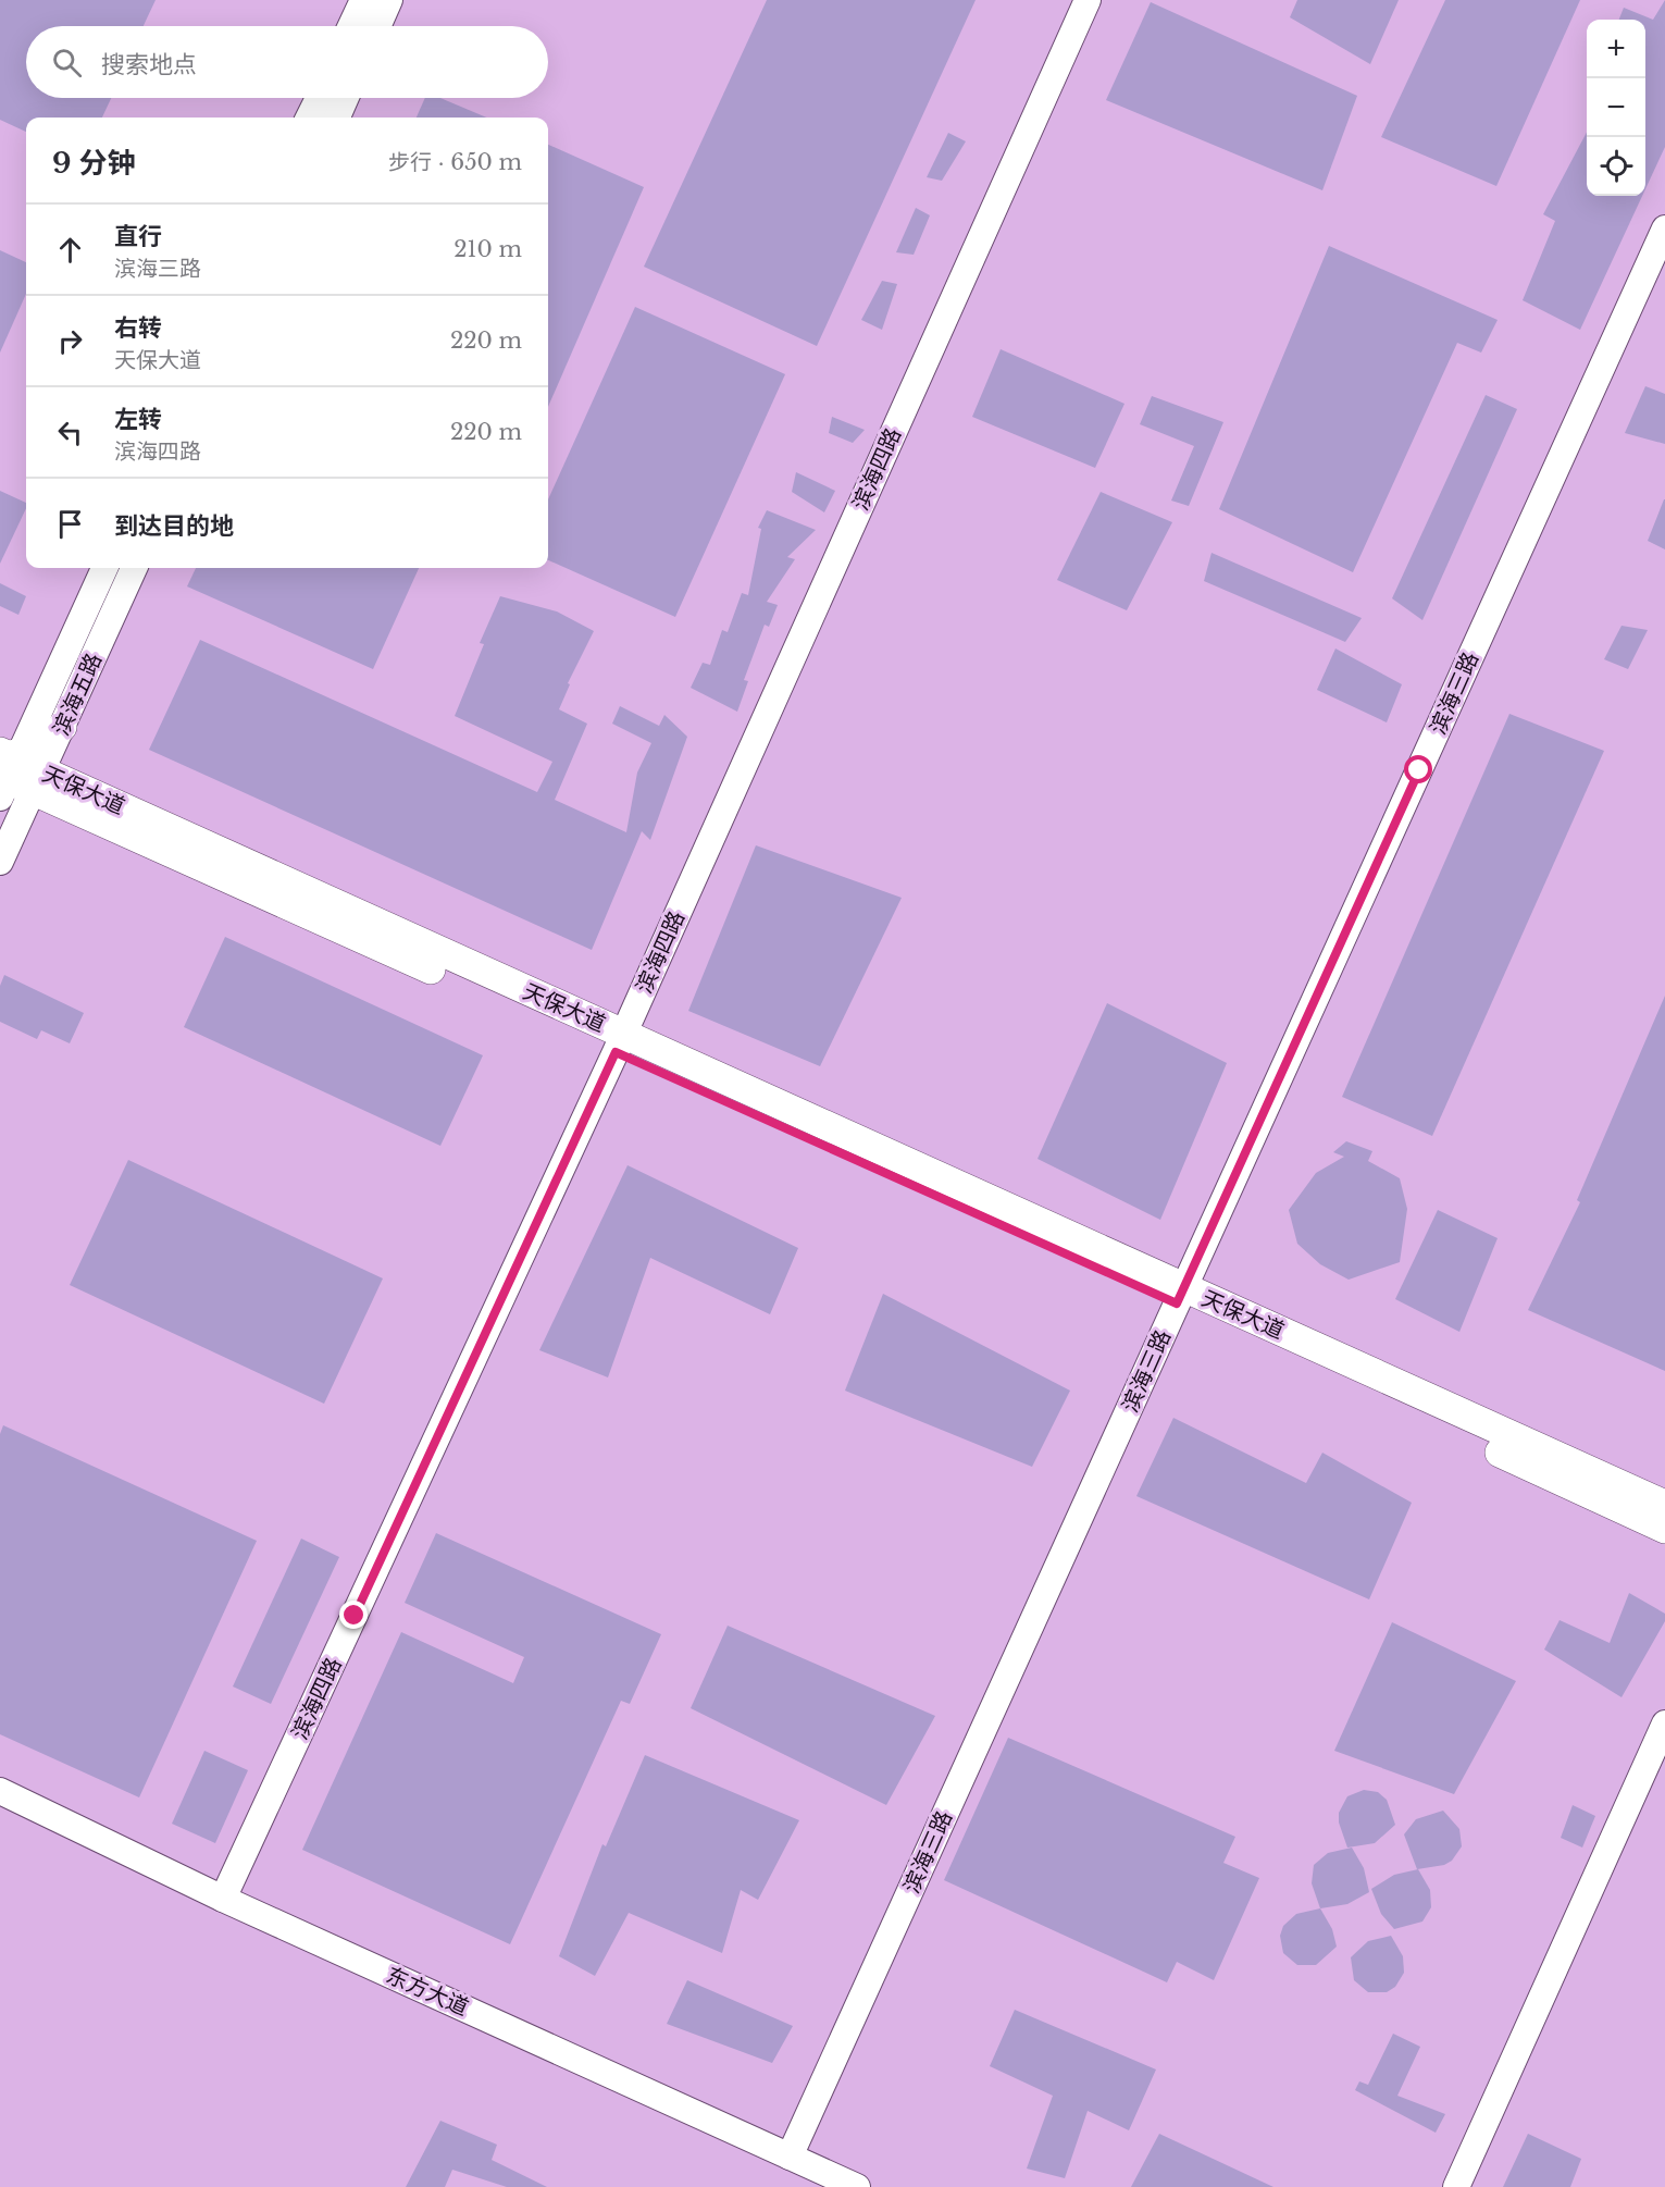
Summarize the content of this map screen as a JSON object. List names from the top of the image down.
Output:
{
  "streets": {
    "main road": ["天保大道"],
    "street": [
      "滨海四路",
      "滨海三路",
      "滨海五路",
      "东方大道"
    ]
  },
  "crossings": [
    ["滨海四路", "天保大道"],
    ["滨海四路", "东方大道"],
    ["滨海三路", "天保大道"],
    ["滨海三路", "东方大道"]
  ],
  "page": {
    "map_buttons": ["+", "−"],
    "search": "搜索地点",
    "heading": ["9 分钟", "步行 · 650 m"],
    "list": [
      ["直行", "滨海三路", "210 m"],
      ["右转", "天保大道", "220 m"],
      ["左转", "滨海四路", "220 m"],
      "到达目的地"
    ]
  }
}
